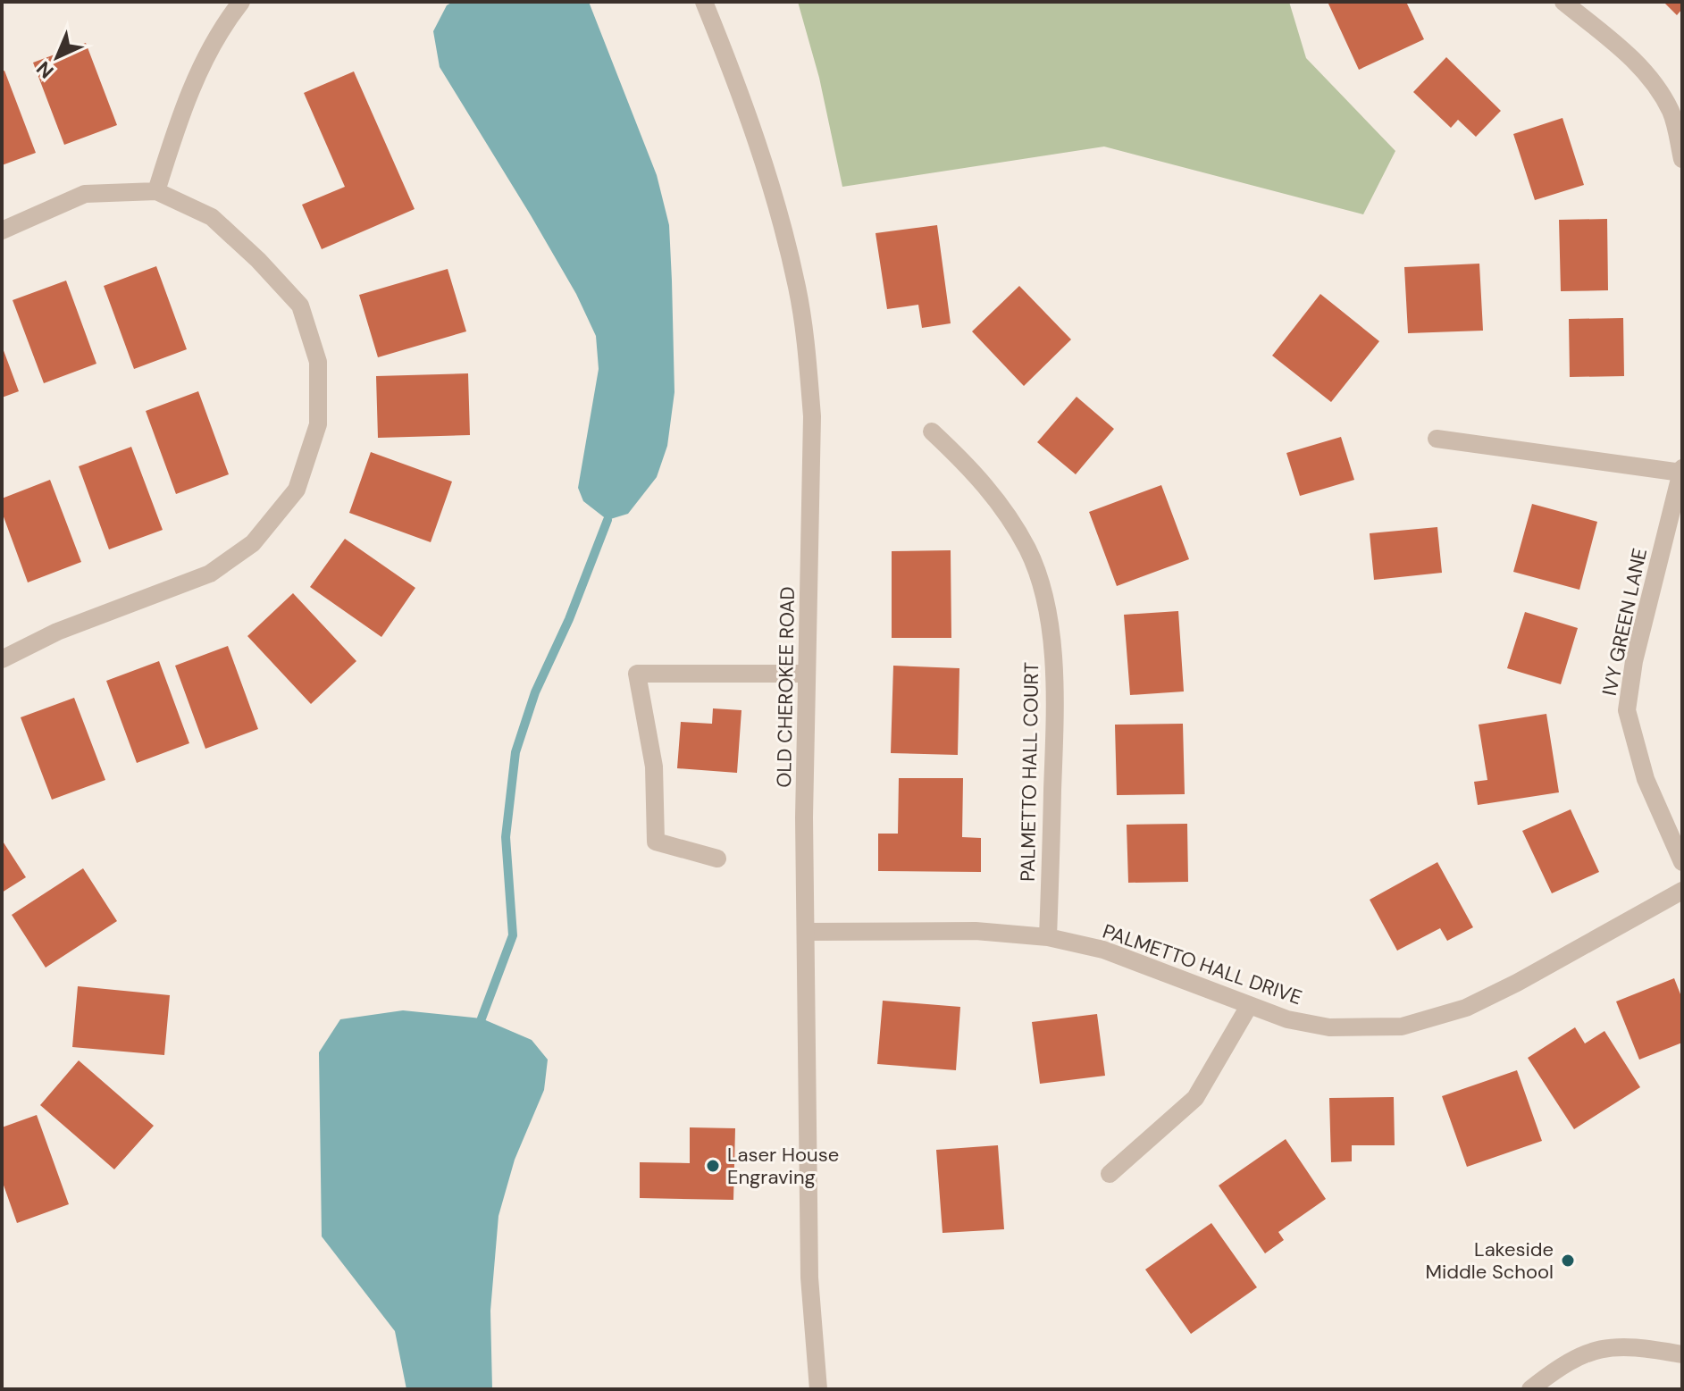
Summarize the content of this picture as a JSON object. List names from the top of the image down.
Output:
{
  "streets": {
    "street": [
      "IVY GREEN LANE",
      "OLD CHEROKEE ROAD",
      "PALMETTO HALL COURT",
      "PALMETTO HALL DRIVE"
    ]
  },
  "crossings": [
    ["OLD CHEROKEE ROAD", "PALMETTO HALL DRIVE"],
    ["PALMETTO HALL COURT", "PALMETTO HALL DRIVE"]
  ],
  "places": ["Laser House Engraving", "Lakeside Middle School"],
  "north": "bottom left"
}
